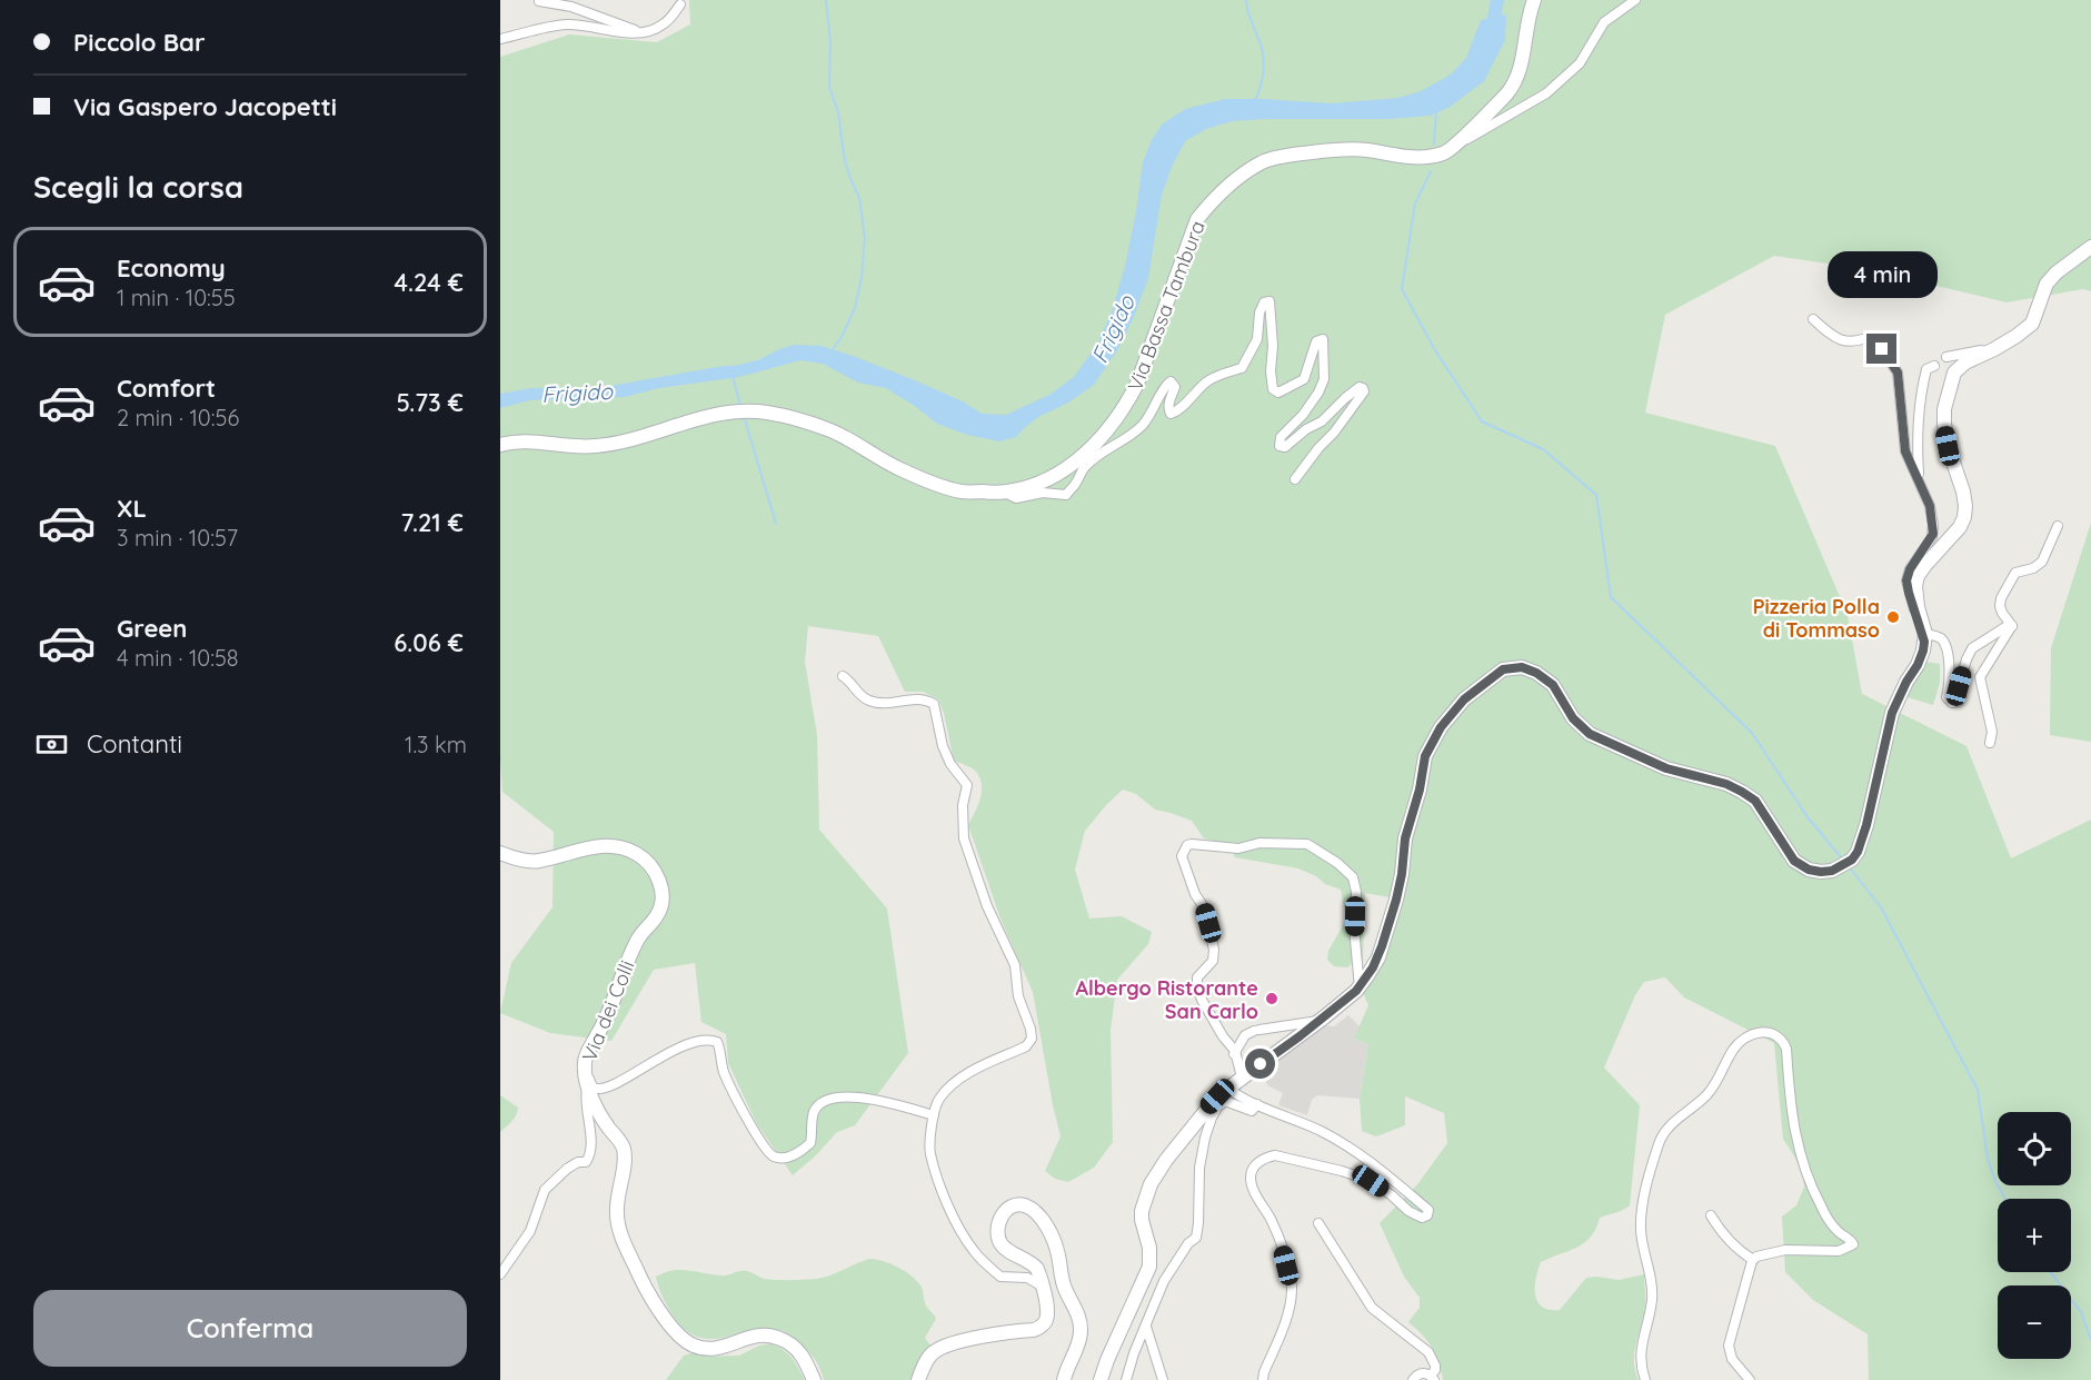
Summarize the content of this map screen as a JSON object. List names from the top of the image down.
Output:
{
  "streets": {
    "street": ["Via Bassa Tambura", "Via dei Colli"]
  },
  "water": ["Frigido"],
  "places": ["Pizzeria Polla di Tommaso", "Albergo Ristorante San Carlo"],
  "page": {
    "banner": ["Piccolo Bar", "Via Gaspero Jacopetti"],
    "heading": "Scegli la corsa",
    "list": [
      {
        "name": "Economy",
        "note": "1 min · 10:55",
        "value": "4.24 €"
      },
      {
        "name": "Comfort",
        "note": "2 min · 10:56",
        "value": "5.73 €"
      },
      {
        "name": "XL",
        "note": "3 min · 10:57",
        "value": "7.21 €"
      },
      {
        "name": "Green",
        "note": "4 min · 10:58",
        "value": "6.06 €"
      }
    ],
    "bubble": "4 min",
    "pay": ["Contanti", "1.3 km"],
    "map_buttons": ["+", "−"],
    "buttons": "Conferma"
  }
}
